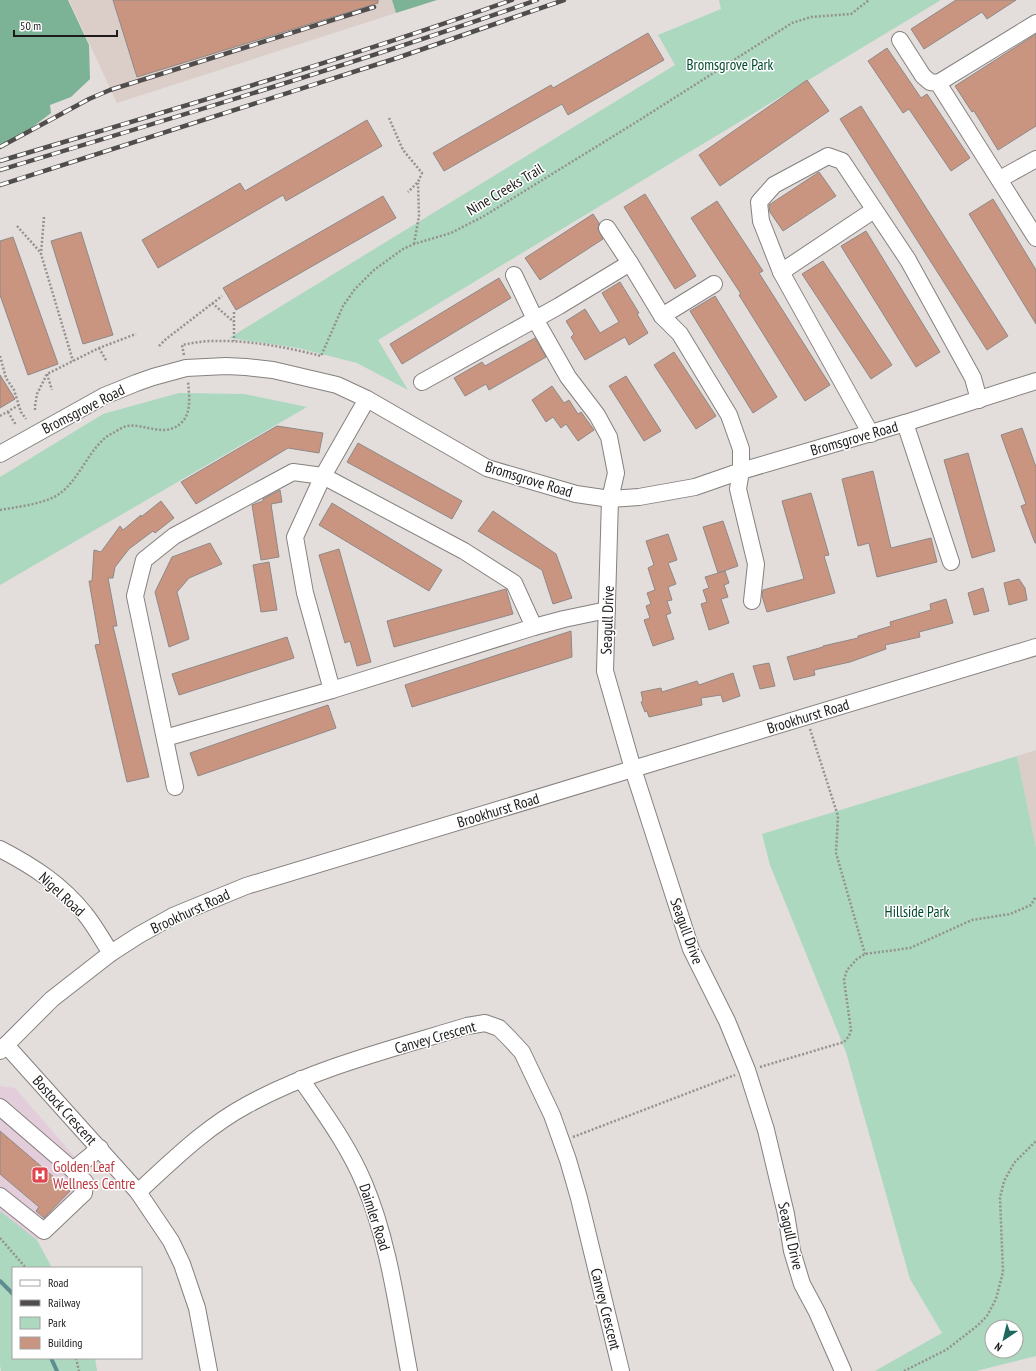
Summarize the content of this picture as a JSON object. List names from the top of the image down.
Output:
{
  "streets": {
    "street": [
      "Bromsgrove Road",
      "Seagull Drive",
      "Brookhurst Road",
      "Nigel Road",
      "Canvey Crescent",
      "Bostock Crescent",
      "Daimler Road"
    ],
    "path": ["Nine Creeks Trail"]
  },
  "crossings": [
    ["Bromsgrove Road", "Seagull Drive"],
    ["Seagull Drive", "Brookhurst Road"],
    ["Brookhurst Road", "Nigel Road"],
    ["Brookhurst Road", "Bostock Crescent"],
    ["Canvey Crescent", "Bostock Crescent"],
    ["Canvey Crescent", "Daimler Road"]
  ],
  "parks": ["Bromsgrove Park", "Hillside Park"],
  "places": {
    "hospital": ["Golden Leaf Wellness Centre"]
  },
  "legend": [
    "Road",
    "Railway",
    "Park",
    "Building"
  ],
  "scale_bar": "50 m",
  "north": "bottom left"
}
